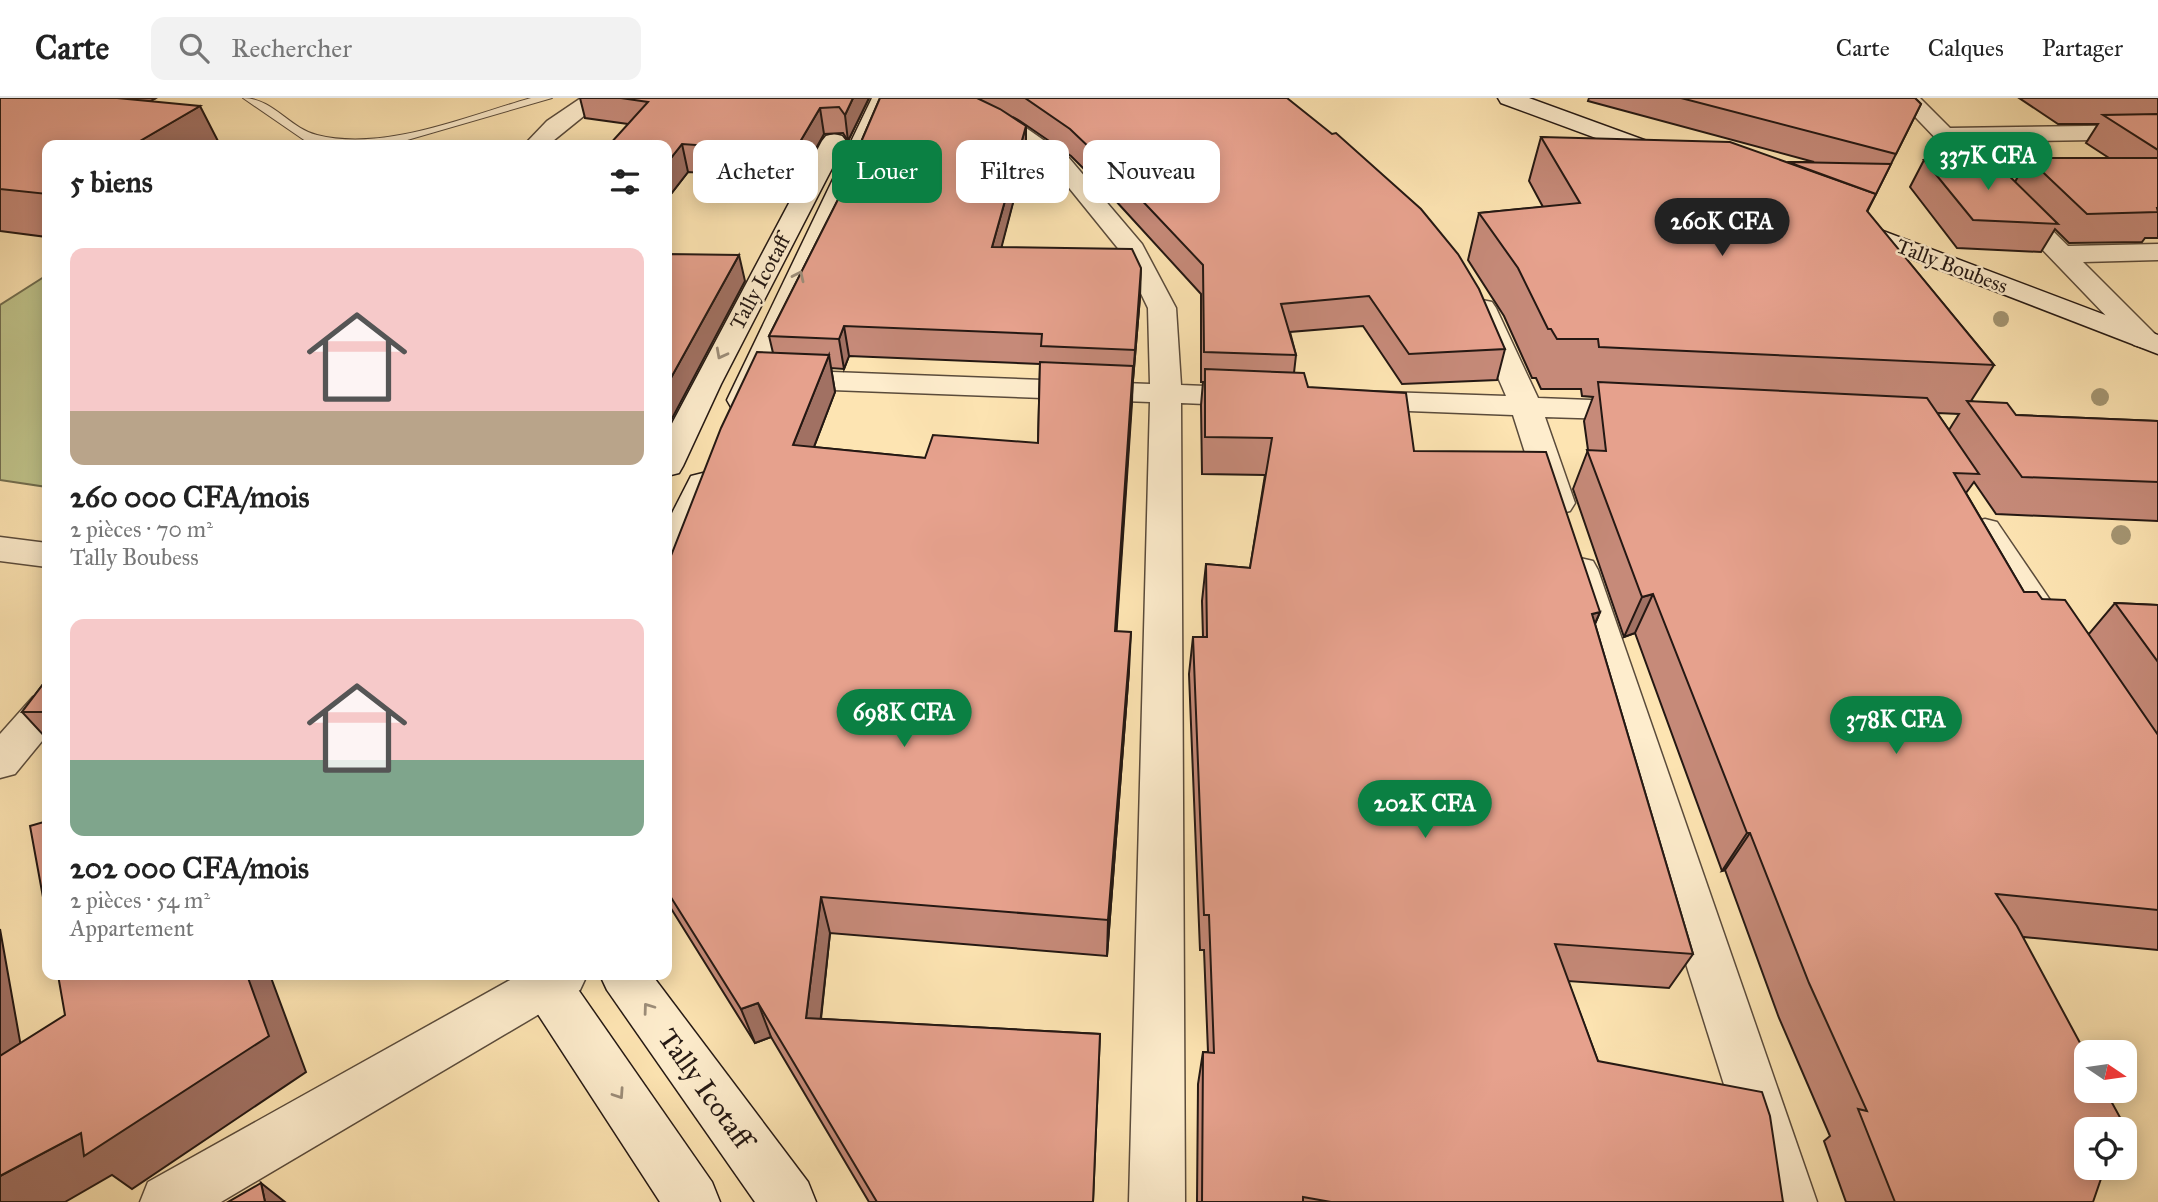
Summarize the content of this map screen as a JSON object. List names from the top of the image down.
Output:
{
  "streets": {
    "street": ["Tally Boubess", "Tally Icotaff"]
  },
  "north": "right",
  "page": {
    "header": "Carte",
    "search": "Rechercher",
    "nav": ["Carte", "Calques", "Partager"],
    "price": [
      "337K CFA",
      "260K CFA",
      "698K CFA",
      "378K CFA",
      "202K CFA"
    ],
    "chip": [
      "Acheter",
      "Louer",
      "Filtres",
      "Nouveau"
    ],
    "heading": "5 biens",
    "list": [
      {
        "name": "260 000 CFA/mois",
        "note": "2 pièces · 70 m² · Tally Boubess"
      },
      {
        "name": "202 000 CFA/mois",
        "note": "2 pièces · 54 m² · Appartement"
      }
    ]
  }
}
